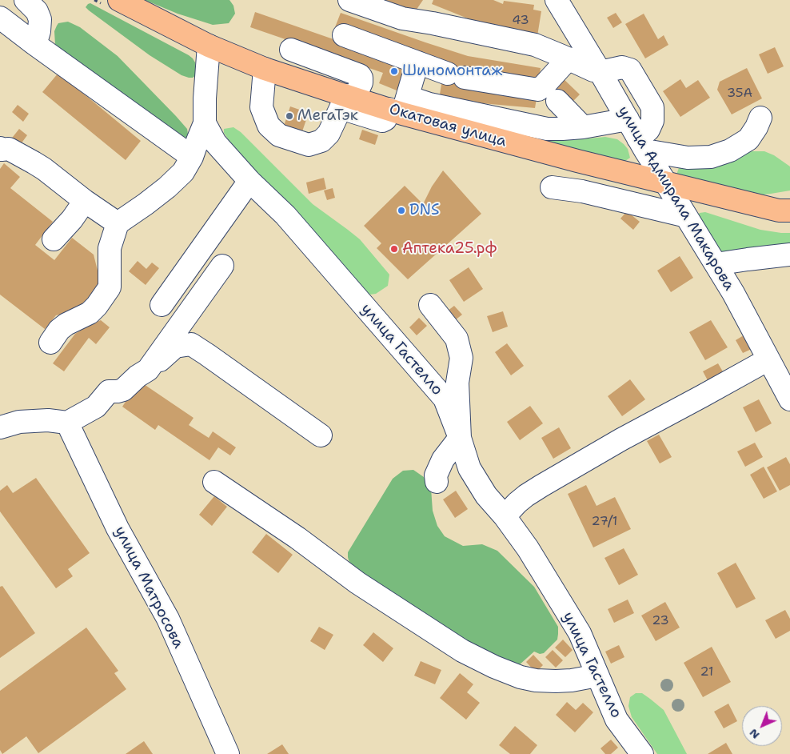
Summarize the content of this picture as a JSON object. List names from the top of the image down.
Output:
{
  "streets": {
    "main road": ["Окатовая улица"],
    "street": ["улица Адмирала Макарова", "улица Гастелло", "улица Матросова"]
  },
  "crossings": [
    ["Окатовая улица", "улица Адмирала Макарова"],
    ["Окатовая улица", "улица Гастелло"]
  ],
  "places": [
    "Шиномонтаж",
    "МегаТэк",
    "DNS",
    "Аптека25.рф"
  ],
  "house_numbers": [
    "43",
    "35А",
    "27/1",
    "23",
    "21"
  ],
  "north": "bottom left"
}
